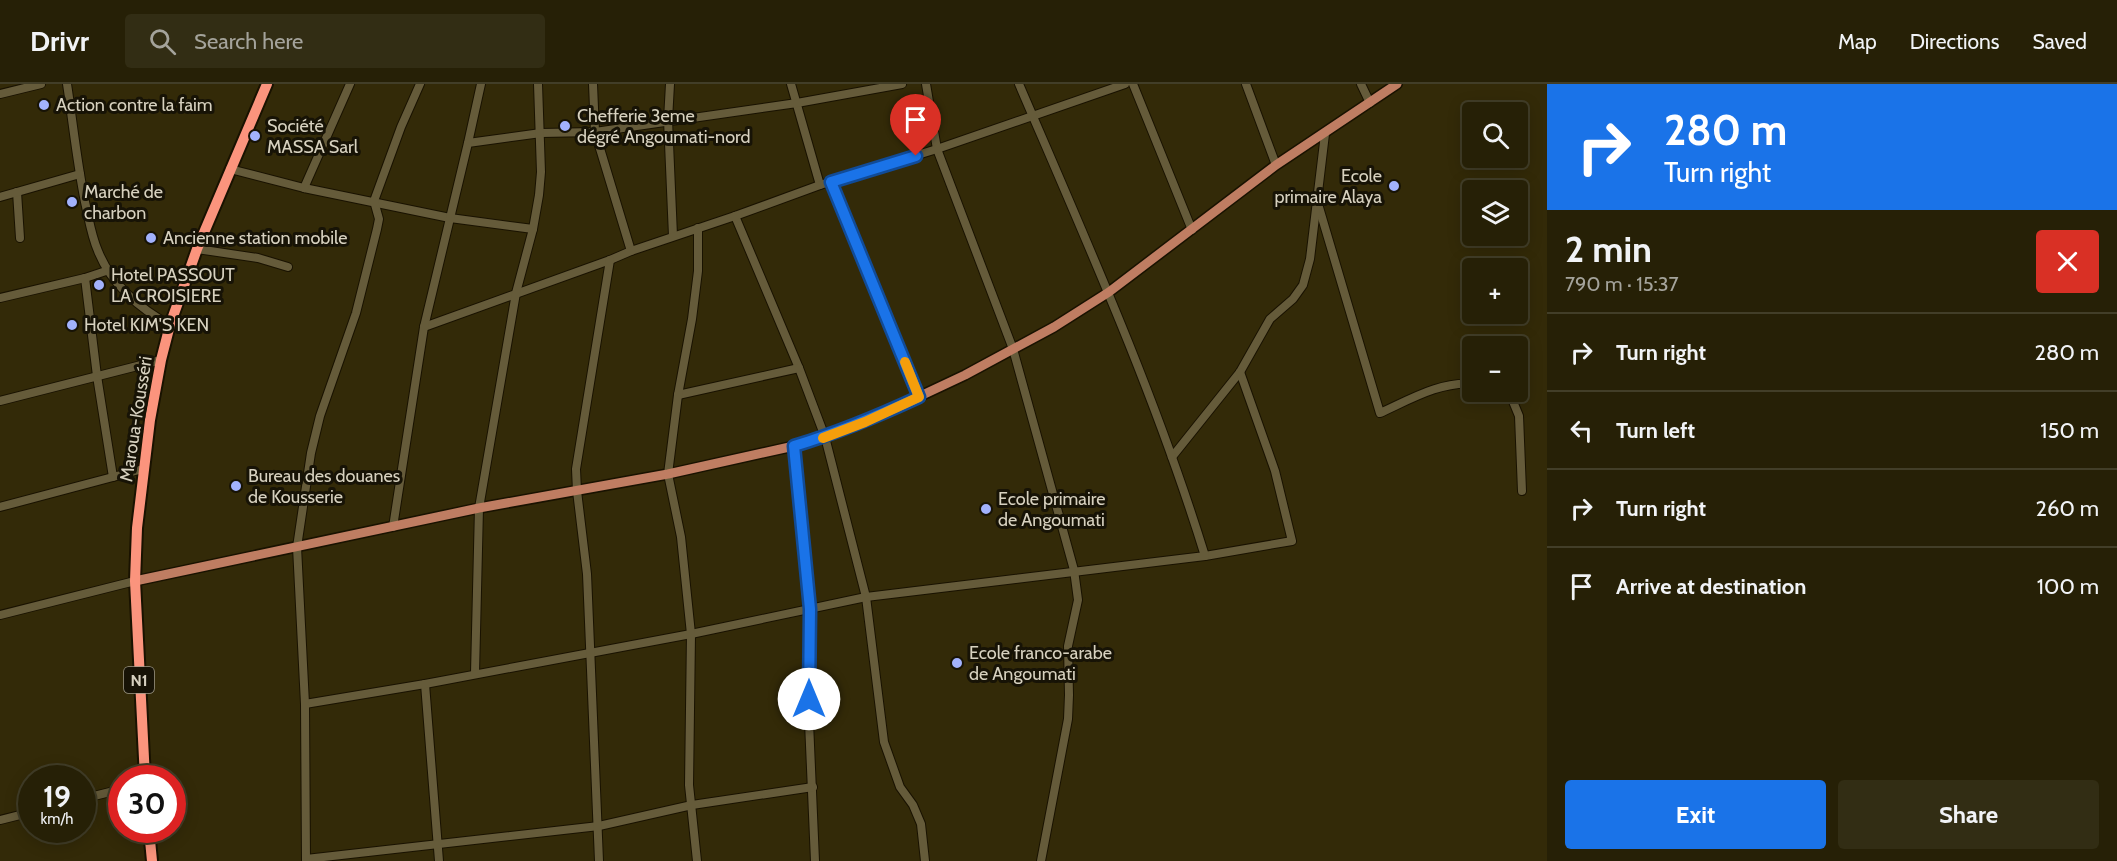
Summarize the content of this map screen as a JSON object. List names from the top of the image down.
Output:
{
  "streets": {
    "highway": ["Maroua-Kousséri", "N1"]
  },
  "places": [
    "Action contre la faim",
    "Chefferie 3eme dégré Angoumati-nord",
    "Société MASSA Sarl",
    "Ecole primaire Alaya",
    "Marché de charbon",
    "Ancienne station mobile",
    "Hotel PASSOUT LA CROISIERE",
    "Hotel KIM'S KEN",
    "Bureau des douanes de Kousserie",
    "Ecole primaire de Angoumati",
    "Ecole franco-arabe de Angoumati"
  ],
  "page": {
    "header": "Drivr",
    "search": "Search here",
    "nav": ["Map", "Directions", "Saved"],
    "turn": ["280 m", "Turn right"],
    "map_buttons": ["+", "−"],
    "heading": ["2 min", "790 m · 15:37"],
    "list": [
      {
        "name": "Turn right",
        "value": "280 m"
      },
      {
        "name": "Turn left",
        "value": "150 m"
      },
      {
        "name": "Turn right",
        "value": "260 m"
      },
      {
        "name": "Arrive at destination",
        "value": "100 m"
      }
    ],
    "speed": "19 km/h",
    "limit": "30",
    "buttons": ["Exit", "Share"]
  }
}
